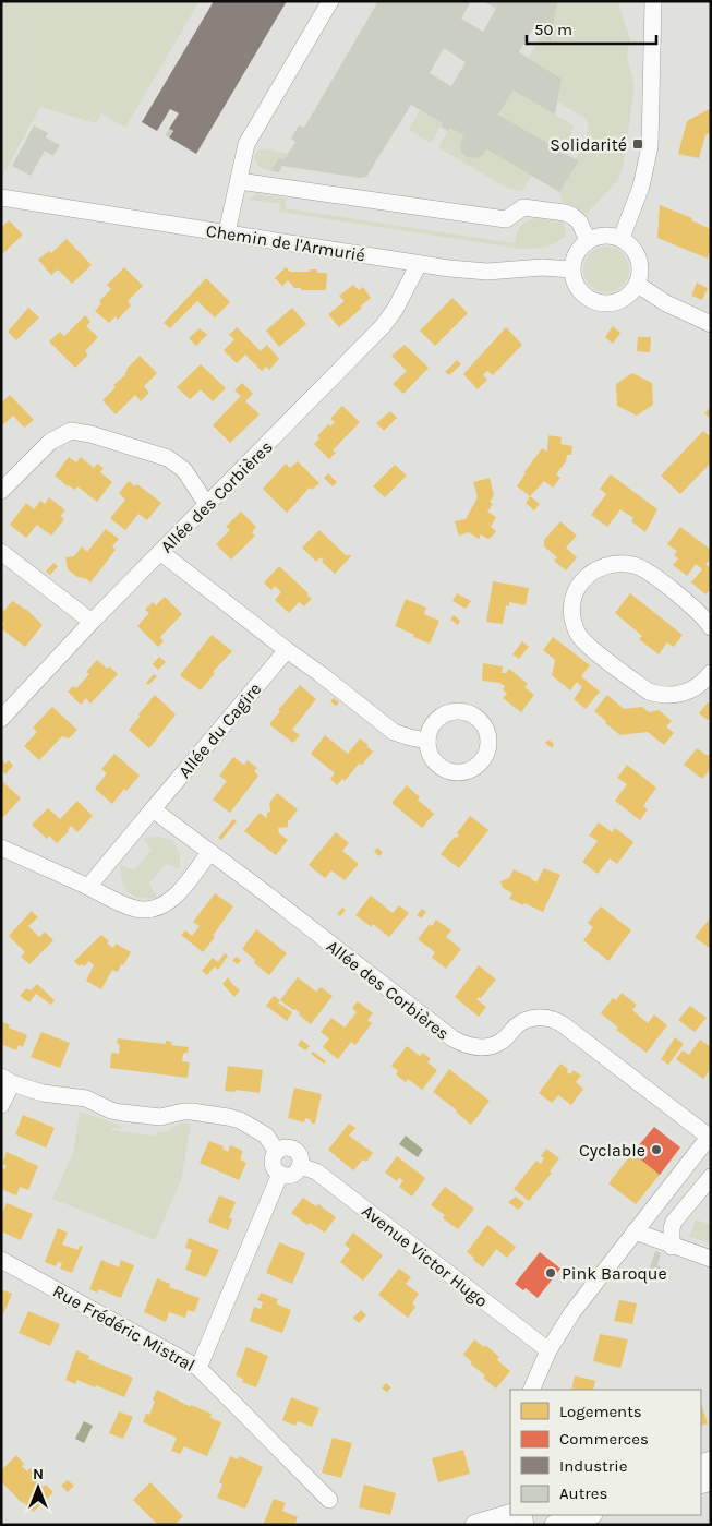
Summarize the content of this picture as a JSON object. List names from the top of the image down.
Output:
{
  "streets": {
    "street": [
      "Chemin de l'Armurié",
      "Allée des Corbières",
      "Allée du Cagire",
      "Avenue Victor Hugo",
      "Rue Frédéric Mistral"
    ]
  },
  "crossings": [
    ["Chemin de l'Armurié", "Allée des Corbières"],
    ["Allée des Corbières", "Allée du Cagire"]
  ],
  "places": {
    "transit": ["Solidarité"],
    "other": ["Cyclable", "Pink Baroque"]
  },
  "legend": [
    "Logements",
    "Commerces",
    "Industrie",
    "Autres"
  ],
  "scale_bar": "50 m",
  "north": "top"
}
